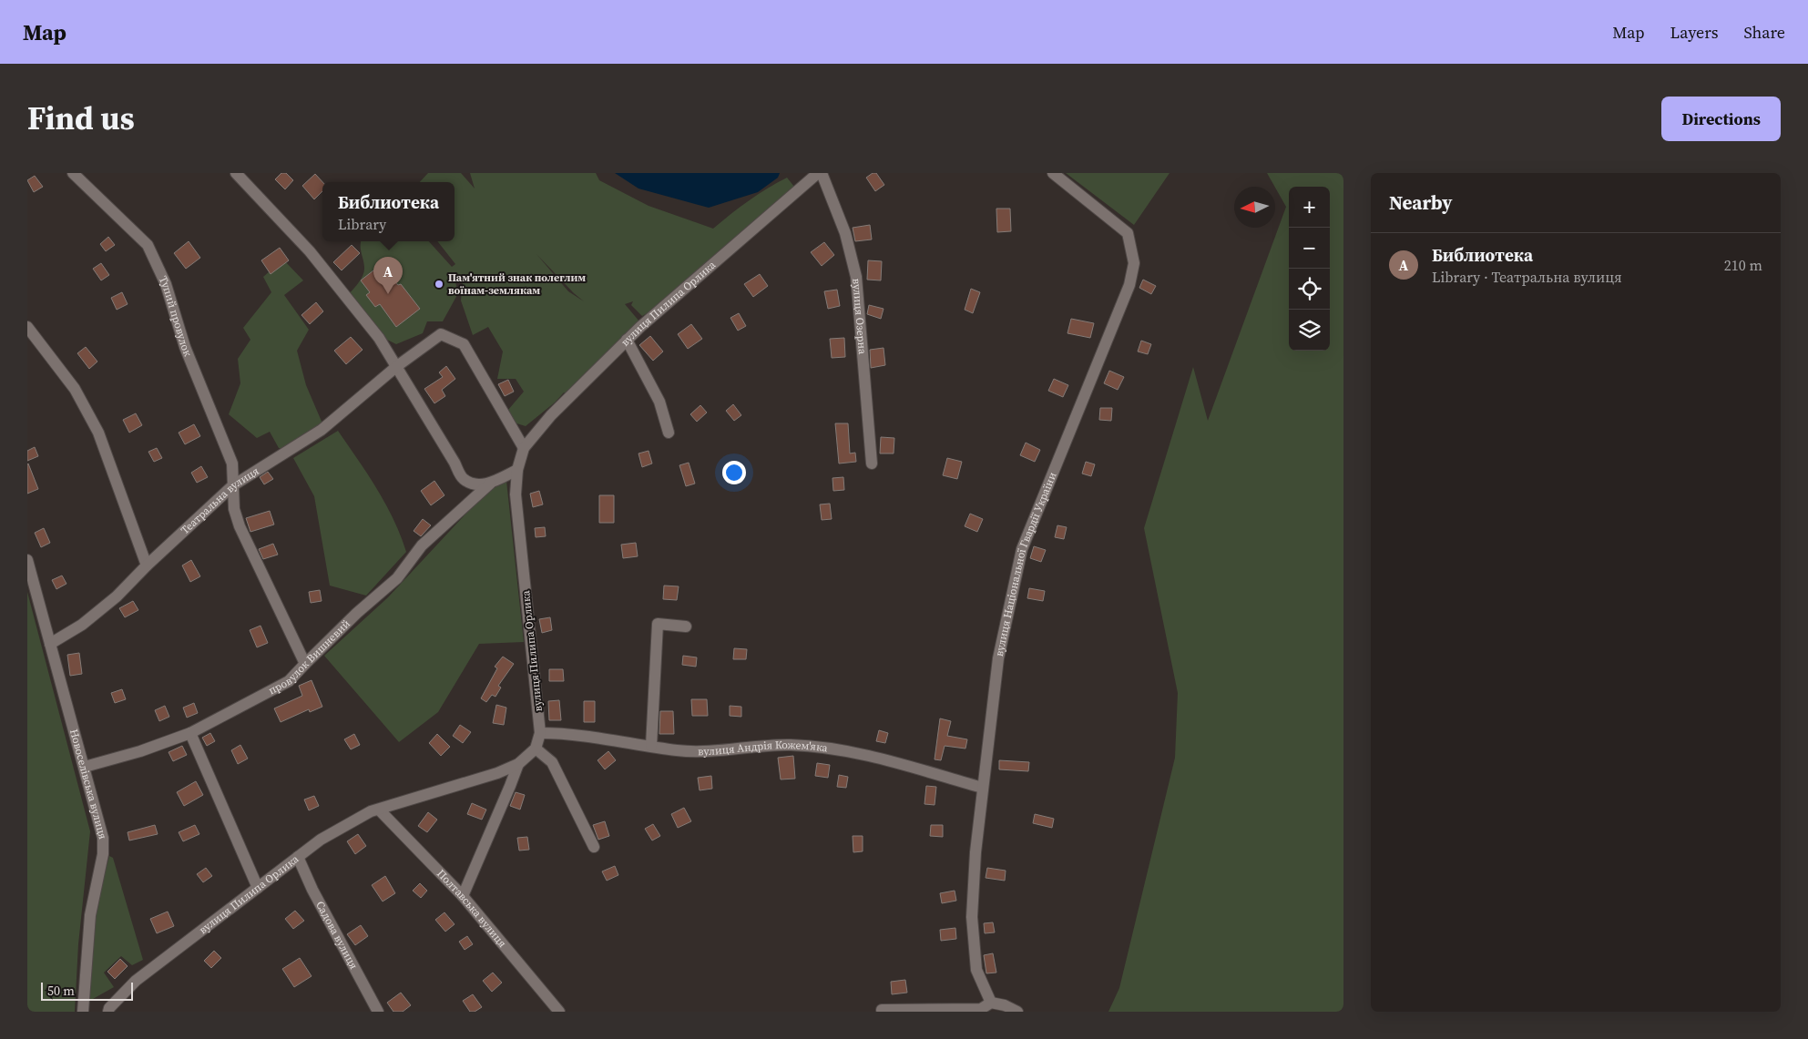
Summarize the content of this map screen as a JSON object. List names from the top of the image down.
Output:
{
  "streets": {
    "street": [
      "вулиця Пилипа Орлика",
      "Тупий провулок",
      "вулиця Озерна",
      "Театральна вулиця",
      "вулиця Національної Гвардії України",
      "провулок Вишневий",
      "вулиця Андрія Кожем'яка",
      "Новоселівська вулиця",
      "Полтавська вулиця",
      "Садова вулиця"
    ]
  },
  "crossings": [
    ["вулиця Пилипа Орлика", "Театральна вулиця"],
    ["вулиця Пилипа Орлика", "провулок Вишневий"],
    ["вулиця Пилипа Орлика", "вулиця Андрія Кожем'яка"],
    ["вулиця Пилипа Орлика", "Полтавська вулиця"],
    ["вулиця Пилипа Орлика", "Садова вулиця"],
    ["Тупий провулок", "Театральна вулиця"],
    ["Тупий провулок", "провулок Вишневий"],
    ["Театральна вулиця", "Новоселівська вулиця"],
    ["вулиця Національної Гвардії України", "вулиця Андрія Кожем'яка"],
    ["провулок Вишневий", "Новоселівська вулиця"]
  ],
  "places": ["Пам'ятний знак полеглим воїнам-землякам"],
  "scale_bar": "50 m",
  "north": "left",
  "page": {
    "header": "Map",
    "nav": ["Map", "Layers", "Share"],
    "title": "Find us",
    "buttons": "Directions",
    "heading": "Nearby",
    "popup": ["Библиотека", "Library"],
    "map_buttons": ["+", "−"],
    "list": [
      {
        "mark": "A",
        "name": "Библиотека",
        "note": "Library · Театральна вулиця",
        "value": "210 m"
      }
    ],
    "pins": "A",
    "scale": "50 m"
  }
}
